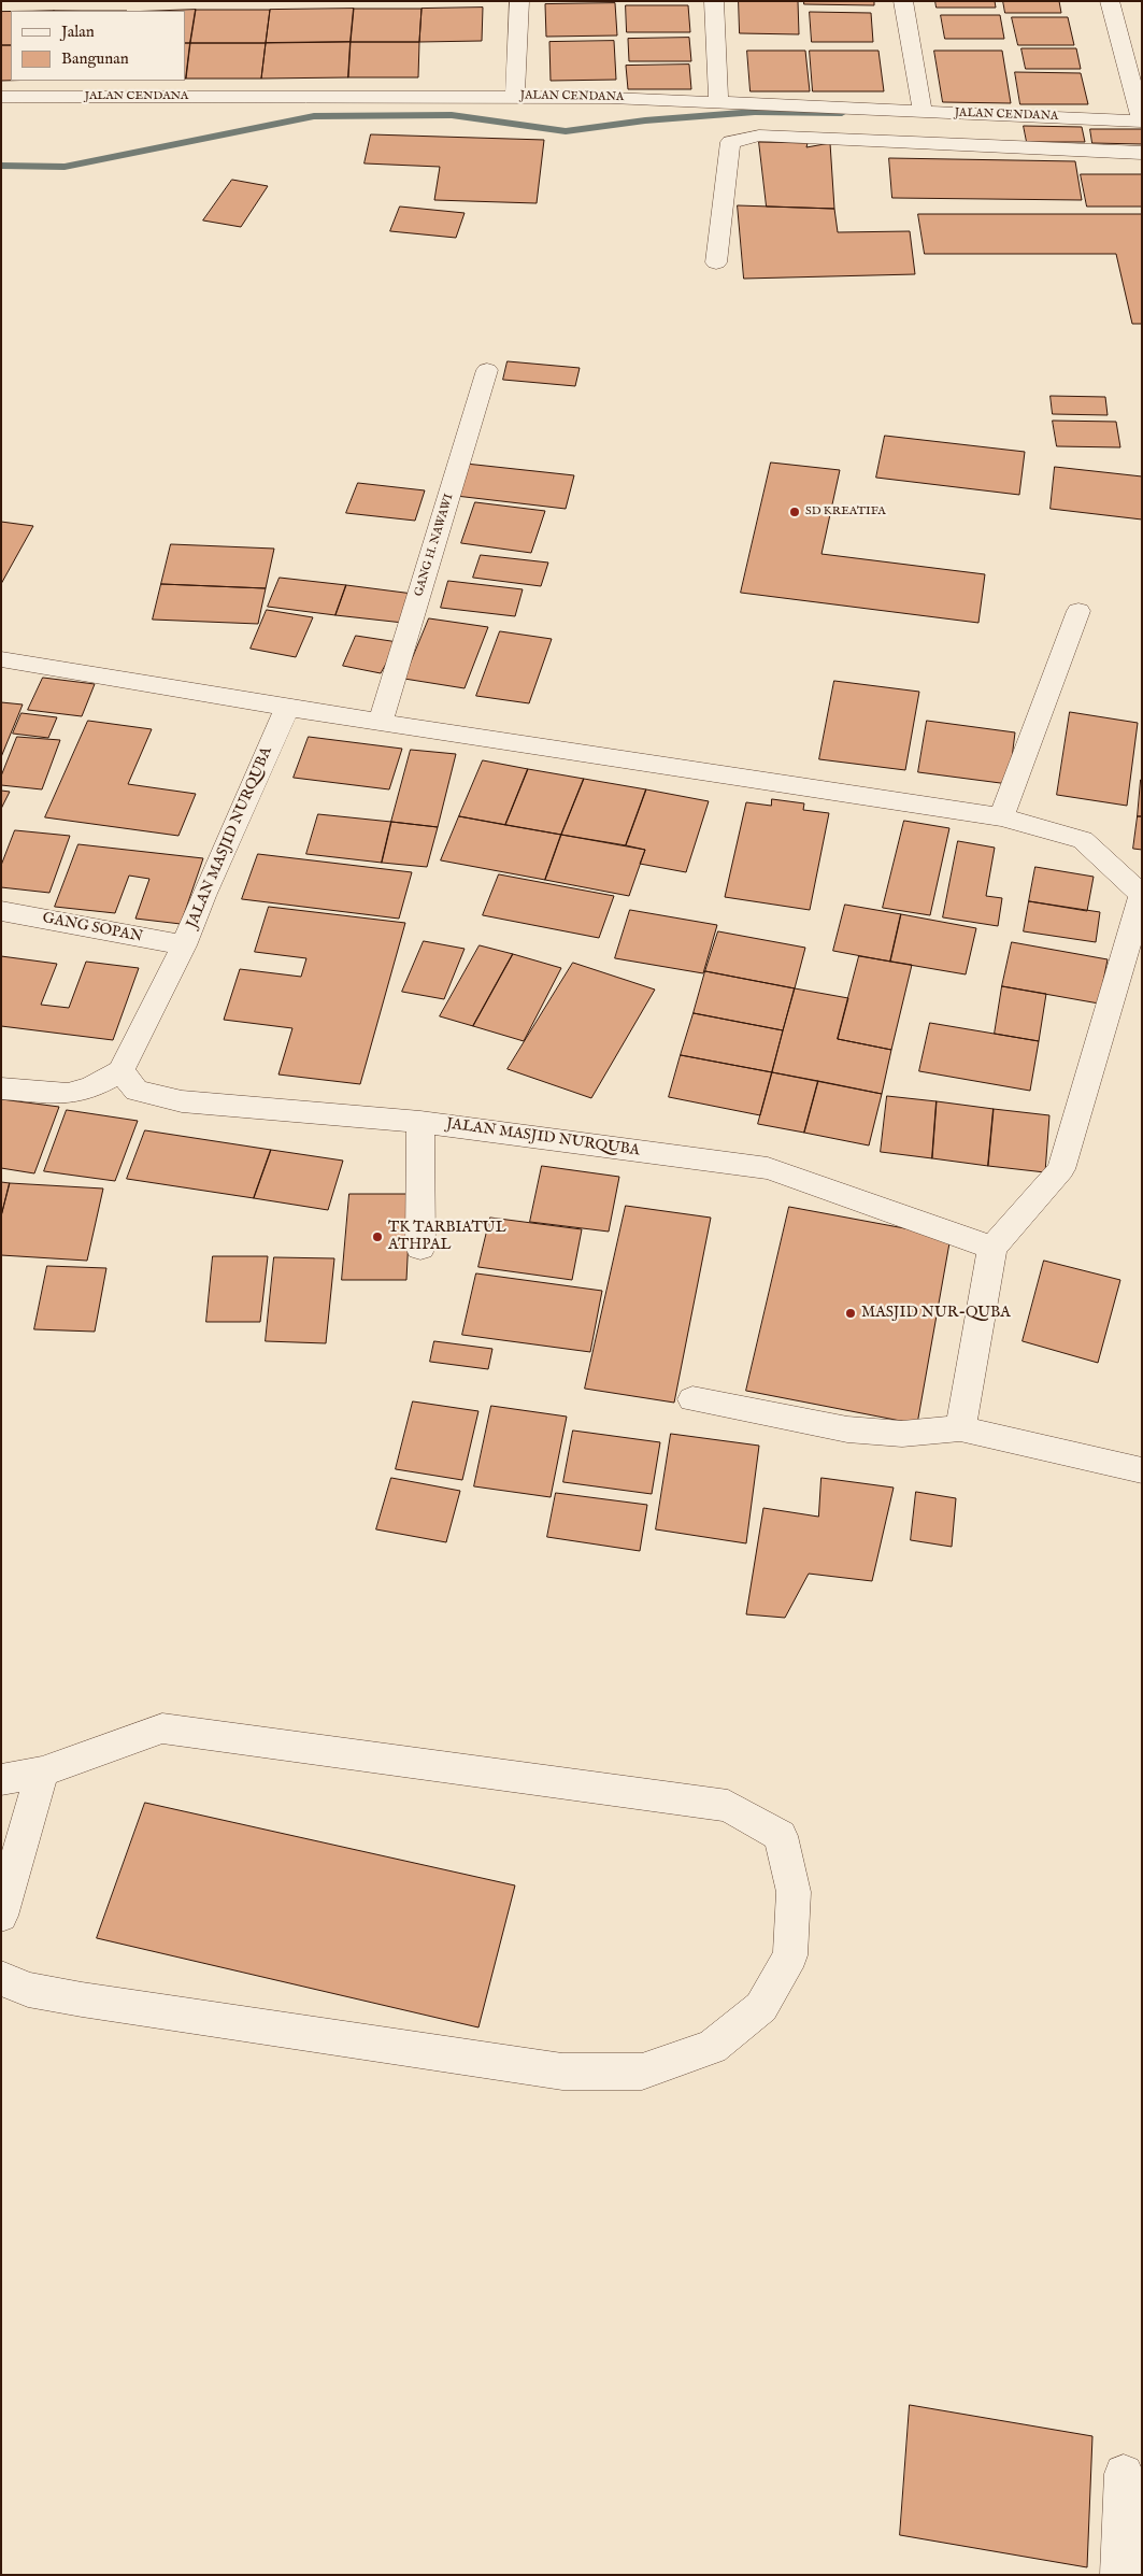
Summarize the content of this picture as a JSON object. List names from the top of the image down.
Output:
{
  "streets": {
    "street": [
      "JALAN CENDANA",
      "GANG H. NAWAWI",
      "JALAN MASJID NURQUBA",
      "GANG SOPAN"
    ]
  },
  "crossings": [
    ["JALAN MASJID NURQUBA", "GANG SOPAN"]
  ],
  "places": ["SD KREATIFA", "TK TARBIATUL ATHPAL", "MASJID NUR-QUBA"],
  "legend": ["Jalan", "Bangunan"]
}
